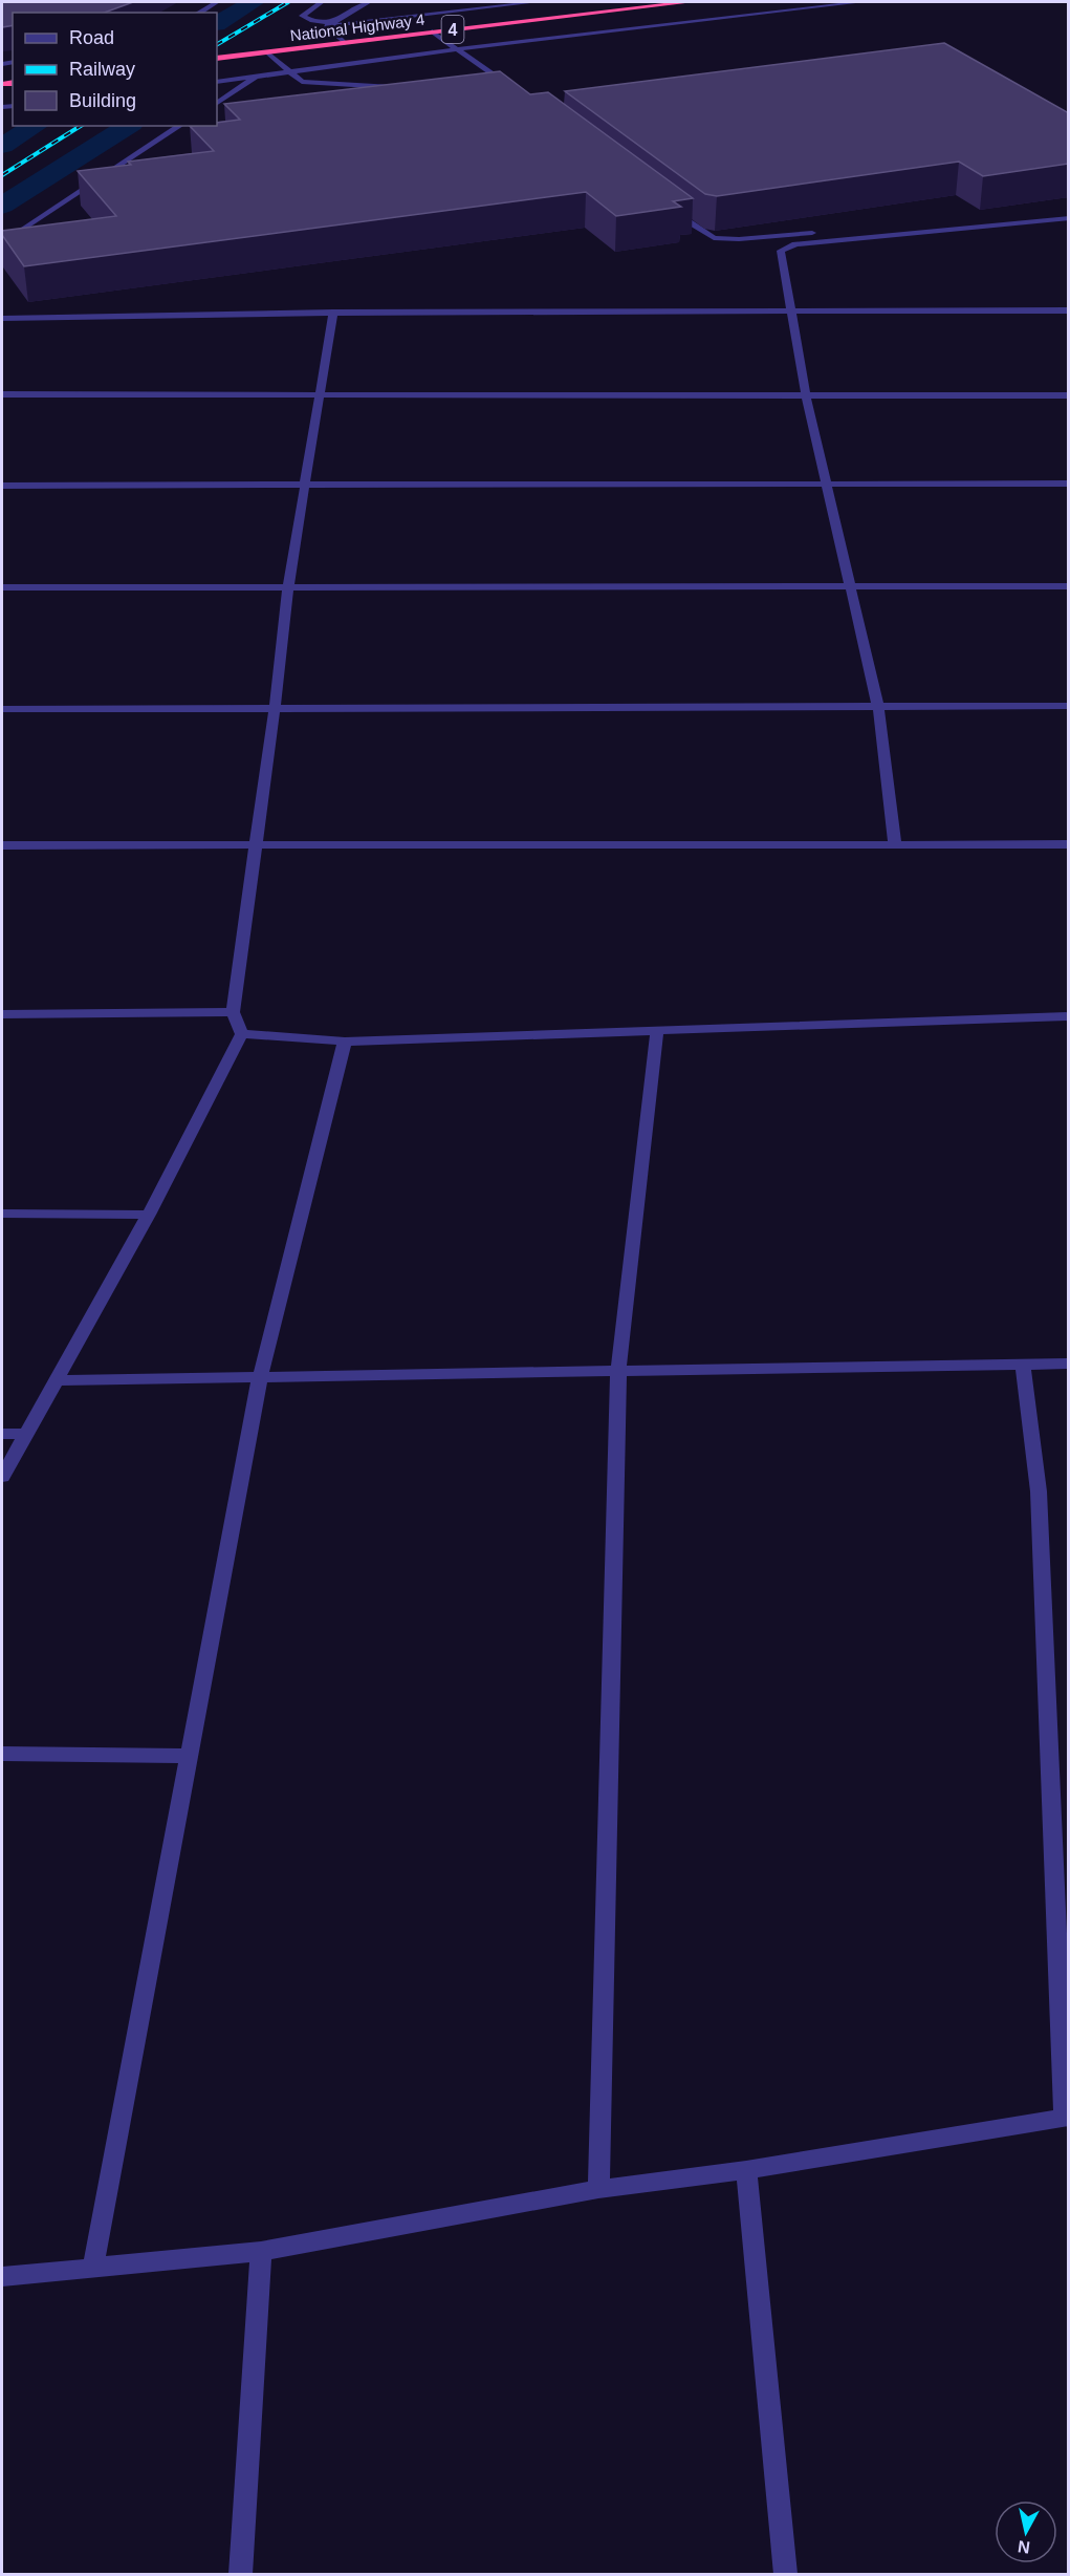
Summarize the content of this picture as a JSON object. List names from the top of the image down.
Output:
{
  "streets": {
    "highway": ["National Highway 4", "4"]
  },
  "legend": ["Road", "Railway", "Building"],
  "north": "bottom"
}
